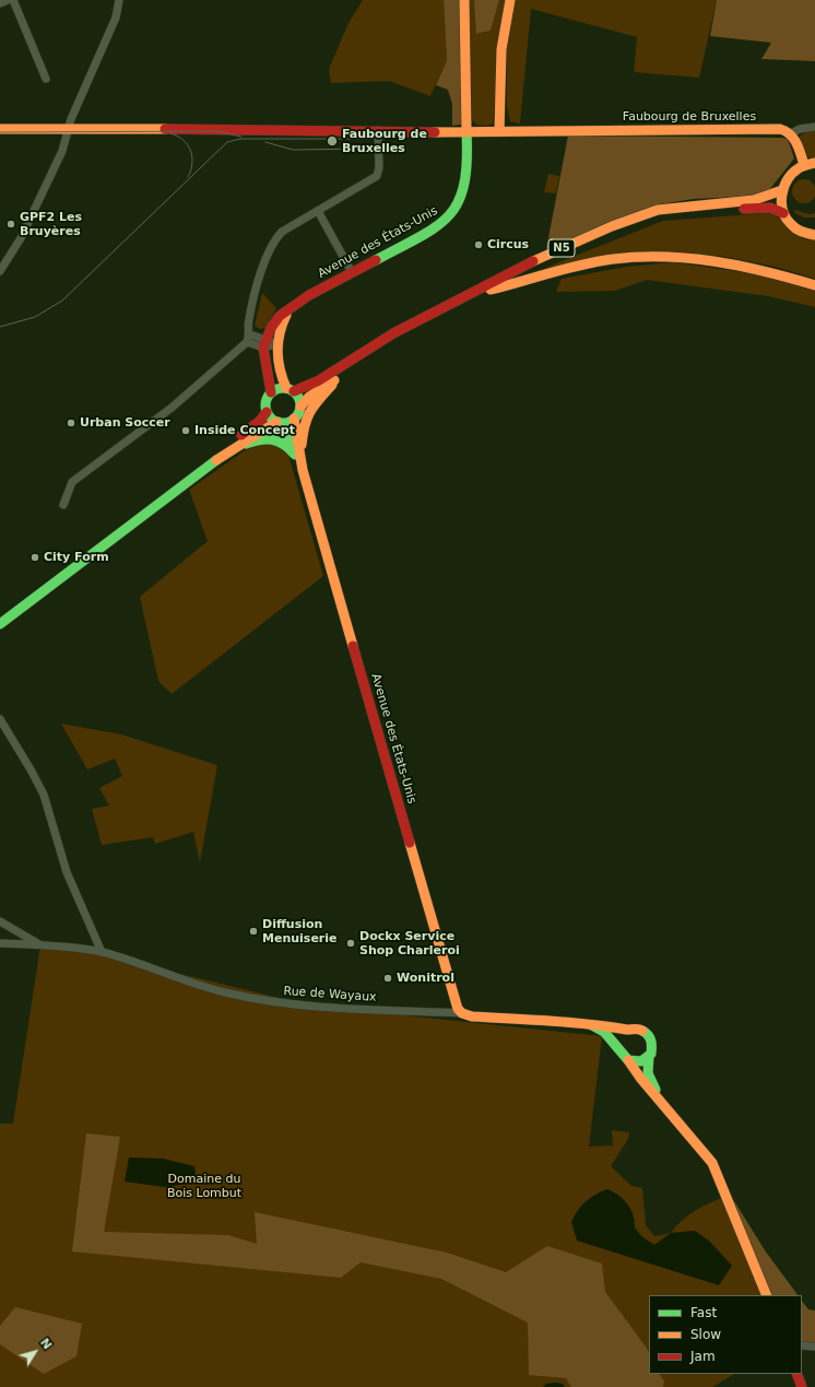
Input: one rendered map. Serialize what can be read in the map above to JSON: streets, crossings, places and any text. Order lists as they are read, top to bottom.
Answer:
{
  "streets": {
    "main road": ["Faubourg de Bruxelles", "Avenue des États-Unis", "N5"],
    "street": ["Rue de Wayaux"]
  },
  "crossings": [
    ["Faubourg de Bruxelles", "Avenue des États-Unis"],
    ["Avenue des États-Unis", "N5"],
    ["Avenue des États-Unis", "Rue de Wayaux"]
  ],
  "parks": ["Domaine du Bois Lombut"],
  "places": [
    "Faubourg de Bruxelles",
    "GPF2 Les Bruyères",
    "Circus",
    "Urban Soccer",
    "Inside Concept",
    "City Form",
    "Diffusion Menuiserie",
    "Dockx Service Shop Charleroi",
    "Wonitrol"
  ],
  "legend": ["Fast", "Slow", "Jam"],
  "north": "top right"
}
